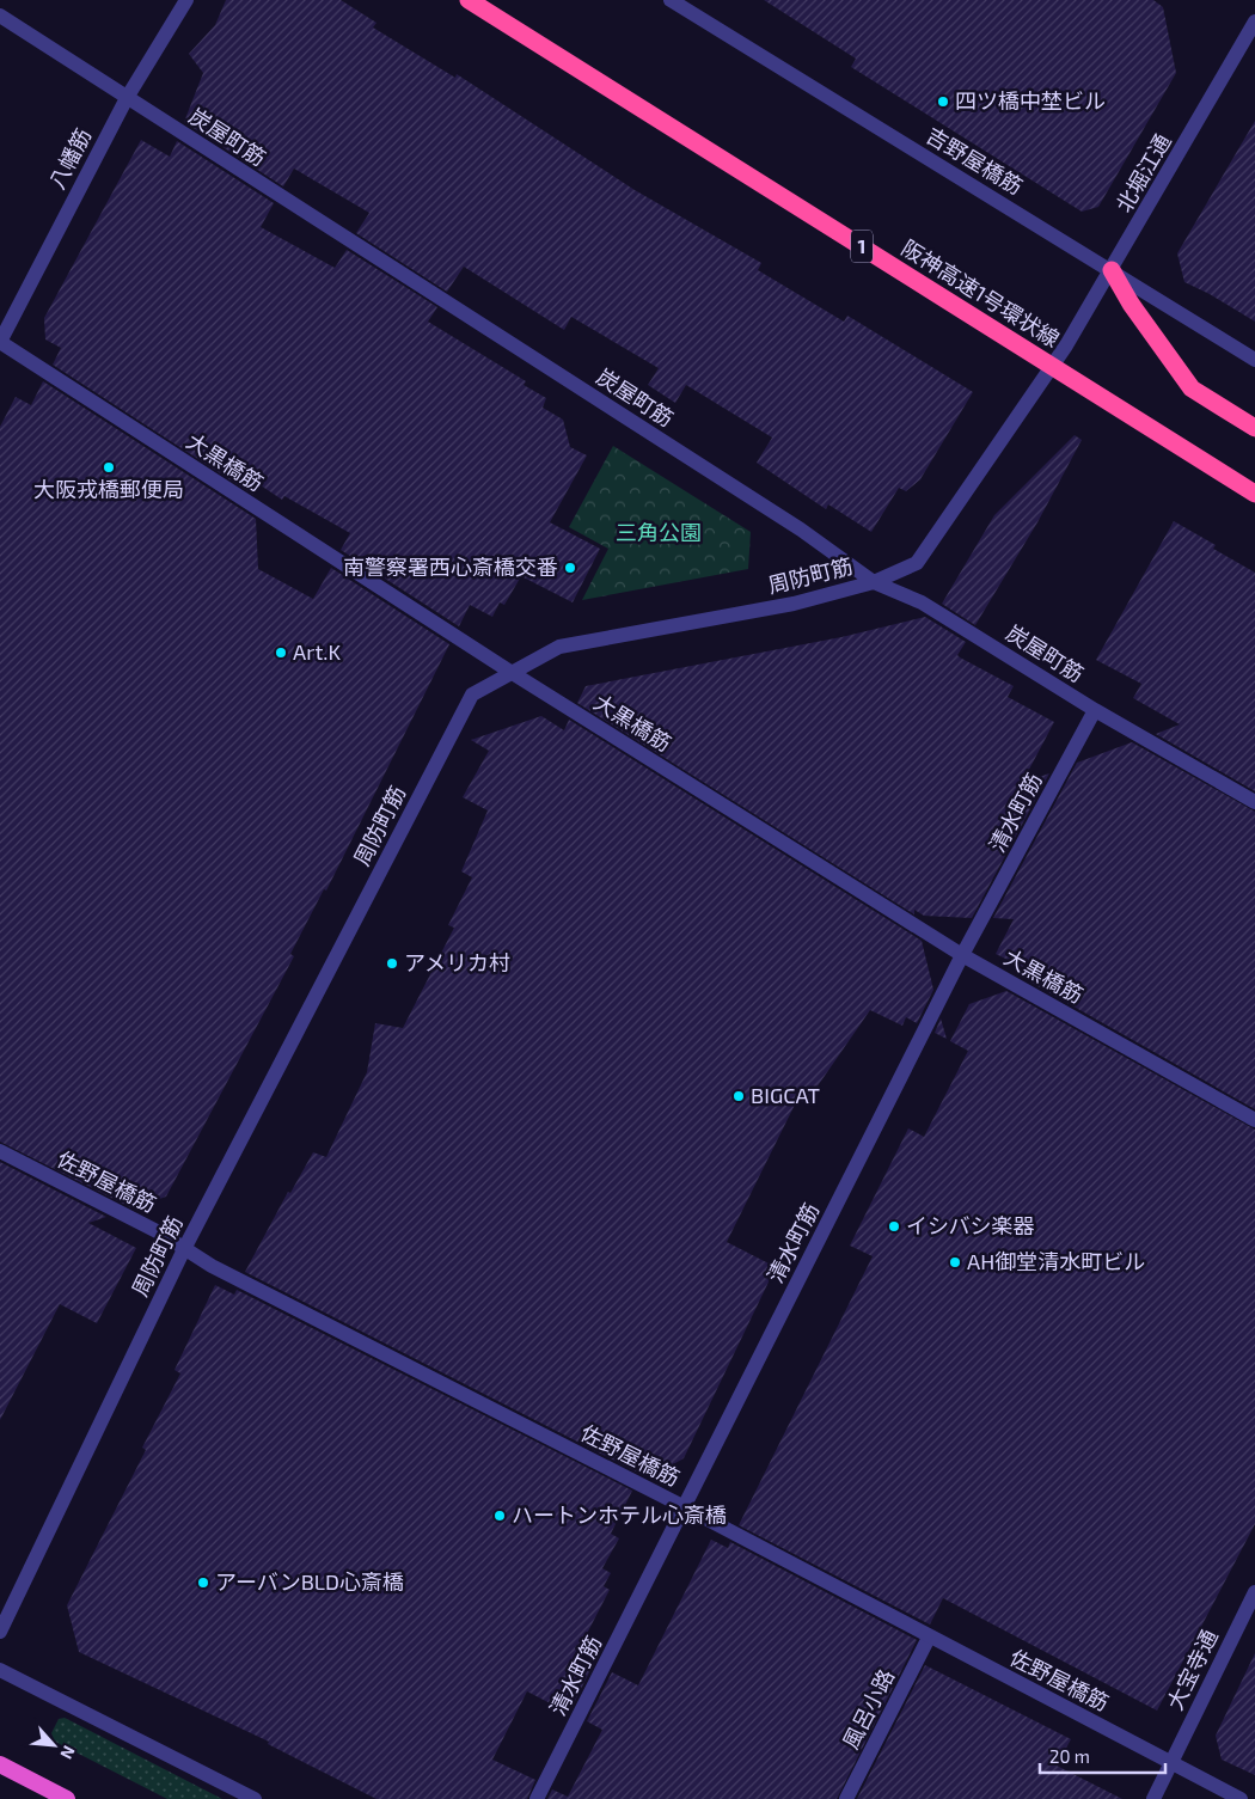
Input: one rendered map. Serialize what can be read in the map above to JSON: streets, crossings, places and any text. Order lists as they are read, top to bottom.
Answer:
{
  "streets": {
    "highway": ["1", "阪神高速1号環状線"],
    "street": [
      "炭屋町筋",
      "八幡筋",
      "吉野屋橋筋",
      "北堀江通",
      "大黒橋筋",
      "周防町筋",
      "清水町筋",
      "佐野屋橋筋",
      "大宝寺通",
      "風呂小路"
    ]
  },
  "crossings": [
    ["炭屋町筋", "八幡筋"],
    ["炭屋町筋", "周防町筋"],
    ["炭屋町筋", "清水町筋"],
    ["八幡筋", "大黒橋筋"],
    ["吉野屋橋筋", "北堀江通"],
    ["北堀江通", "周防町筋"],
    ["大黒橋筋", "周防町筋"],
    ["大黒橋筋", "清水町筋"],
    ["周防町筋", "佐野屋橋筋"],
    ["清水町筋", "佐野屋橋筋"],
    ["佐野屋橋筋", "大宝寺通"],
    ["佐野屋橋筋", "風呂小路"]
  ],
  "parks": ["三角公園"],
  "places": [
    "四ツ橋中埜ビル",
    "大阪戎橋郵便局",
    "南警察署西心斎橋交番",
    "Art.K",
    "アメリカ村",
    "BIGCAT",
    "イシバシ楽器",
    "AH御堂清水町ビル",
    "ハートンホテル心斎橋",
    "アーバンBLD心斎橋"
  ],
  "scale_bar": "20 m",
  "north": "bottom right"
}
